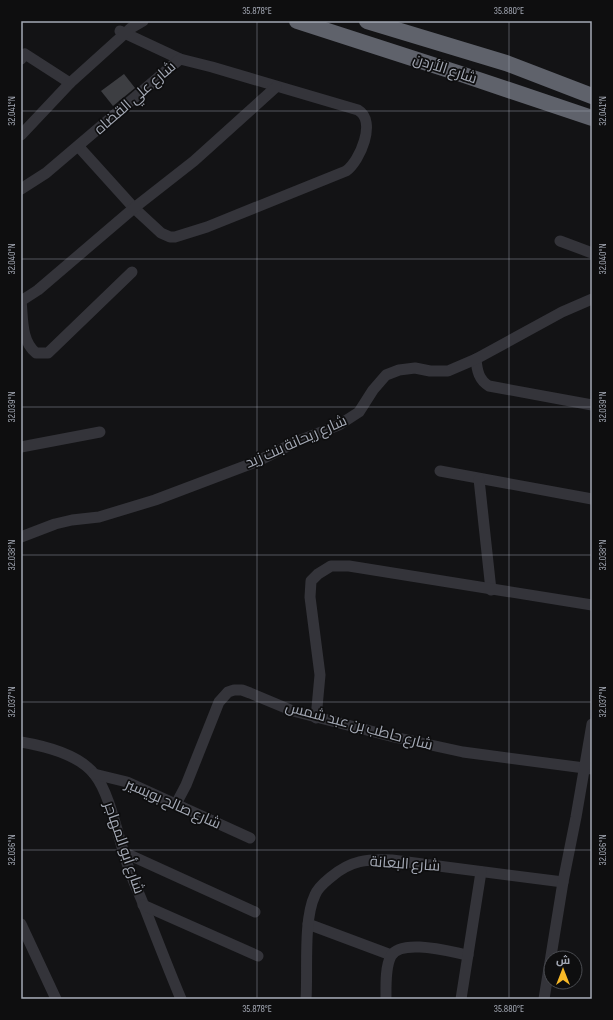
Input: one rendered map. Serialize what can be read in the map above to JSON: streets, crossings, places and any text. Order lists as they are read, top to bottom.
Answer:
{
  "streets": {
    "highway": ["شارع الأردن"],
    "street": [
      "شارع علي القضاه",
      "شارع ريحانة بنت زيد",
      "شارع حاطب بن عبد شمس",
      "شارع صالح بويسير",
      "شارع أبو المهاجر",
      "شارع البعانة"
    ]
  },
  "crossings": [
    ["شارع حاطب بن عبد شمس", "شارع صالح بويسير"],
    ["شارع صالح بويسير", "شارع أبو المهاجر"]
  ],
  "north": "top",
  "coordinates": [
    "35.878°E",
    "35.880°E",
    "32.041°N",
    "32.040°N",
    "32.039°N",
    "32.038°N",
    "32.037°N",
    "32.036°N"
  ]
}
